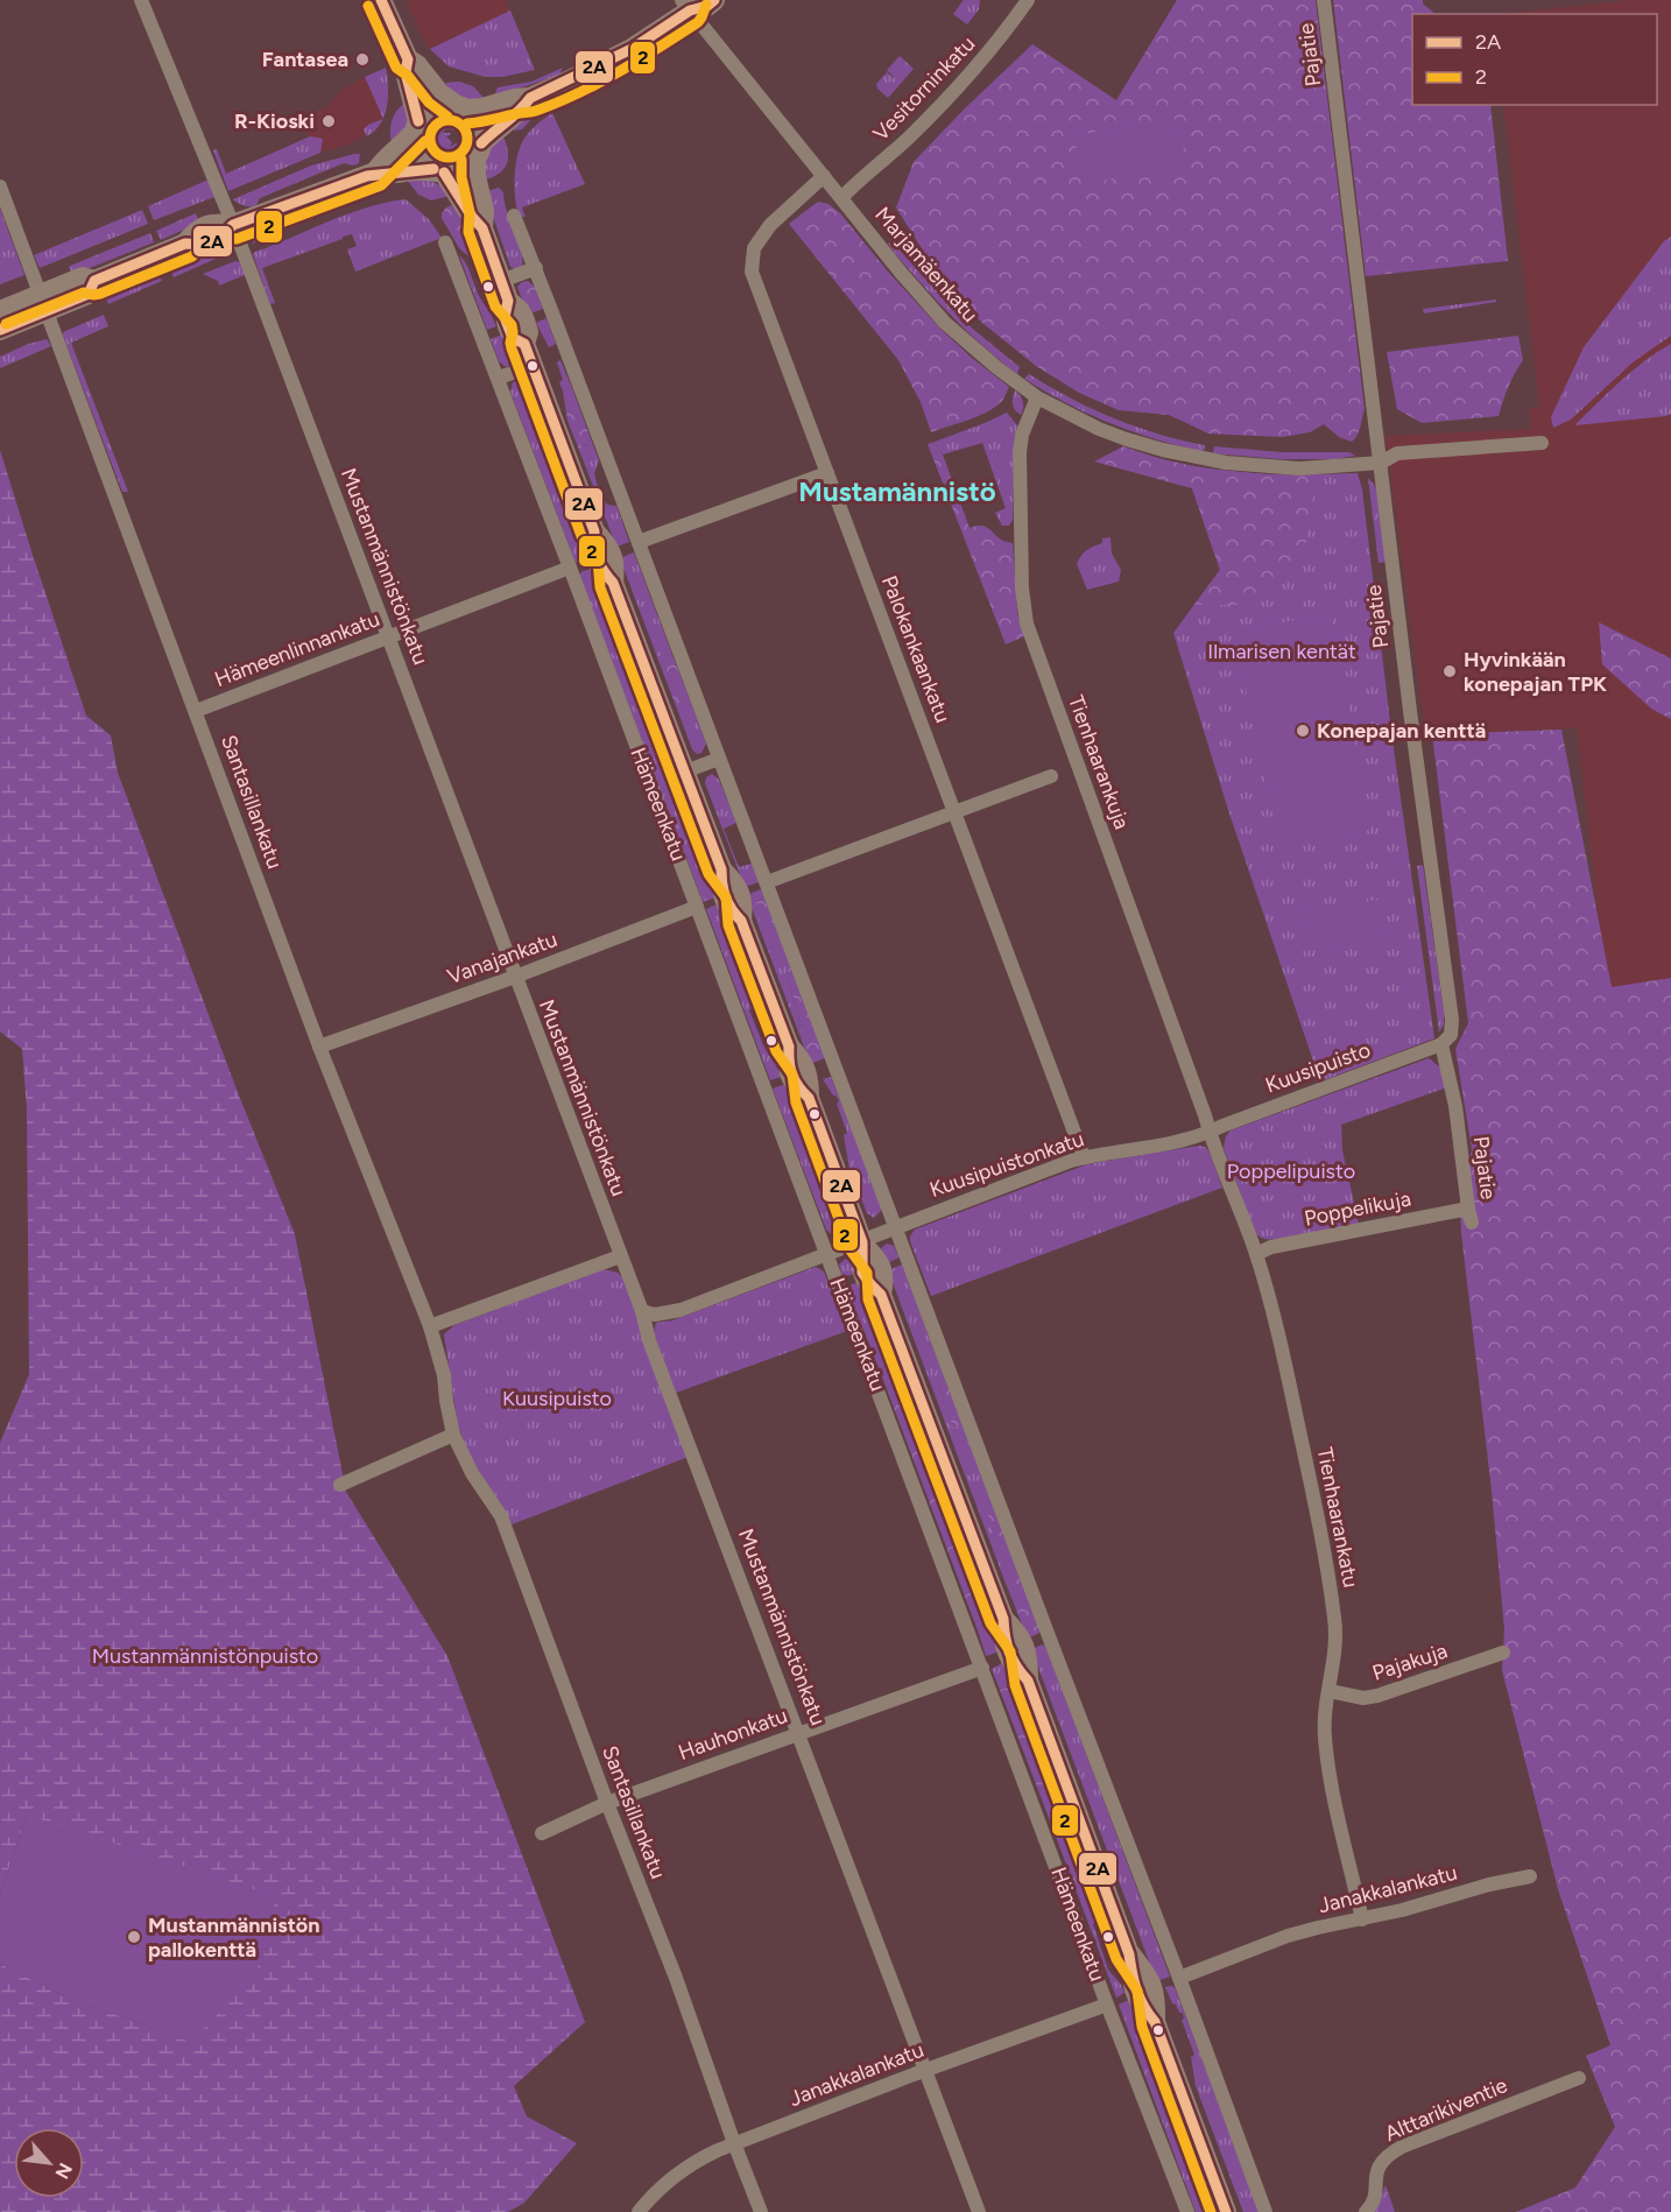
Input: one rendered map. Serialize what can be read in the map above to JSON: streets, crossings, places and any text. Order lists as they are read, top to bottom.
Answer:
{
  "streets": {
    "main road": ["Hämeenkatu"],
    "street": [
      "Pajatie",
      "Vesitorninkatu",
      "Marjamäenkatu",
      "Mustanmännistönkatu",
      "Hämeenlinnankatu",
      "Palokankaankatu",
      "Tienhaarankuja",
      "Santasillankatu",
      "Vanajankatu",
      "Kuusipuisto",
      "Kuusipuistonkatu",
      "Poppelikuja",
      "Tienhaarankatu",
      "Pajakuja",
      "Hauhonkatu",
      "Janakkalankatu",
      "Alttarikiventie"
    ]
  },
  "crossings": [
    ["Pajatie", "Marjamäenkatu"],
    ["Pajatie", "Kuusipuisto"],
    ["Pajatie", "Poppelikuja"],
    ["Vesitorninkatu", "Marjamäenkatu"],
    ["Marjamäenkatu", "Palokankaankatu"],
    ["Marjamäenkatu", "Tienhaarankuja"],
    ["Mustanmännistönkatu", "Hämeenlinnankatu"],
    ["Mustanmännistönkatu", "Vanajankatu"],
    ["Mustanmännistönkatu", "Hauhonkatu"],
    ["Mustanmännistönkatu", "Janakkalankatu"],
    ["Hämeenlinnankatu", "Santasillankatu"],
    ["Hämeenlinnankatu", "Hämeenkatu"],
    ["Palokankaankatu", "Kuusipuistonkatu"],
    ["Tienhaarankuja", "Kuusipuisto"],
    ["Tienhaarankuja", "Kuusipuistonkatu"],
    ["Tienhaarankuja", "Tienhaarankatu"],
    ["Santasillankatu", "Vanajankatu"],
    ["Santasillankatu", "Hauhonkatu"],
    ["Santasillankatu", "Janakkalankatu"],
    ["Hämeenkatu", "Vanajankatu"],
    ["Hämeenkatu", "Kuusipuistonkatu"],
    ["Hämeenkatu", "Hauhonkatu"],
    ["Hämeenkatu", "Janakkalankatu"],
    ["Kuusipuisto", "Kuusipuistonkatu"],
    ["Kuusipuisto", "Tienhaarankatu"],
    ["Kuusipuistonkatu", "Tienhaarankatu"],
    ["Poppelikuja", "Tienhaarankatu"],
    ["Tienhaarankatu", "Pajakuja"],
    ["Tienhaarankatu", "Janakkalankatu"]
  ],
  "districts": ["Mustamännistö"],
  "parks": [
    "Ilmarisen kentät",
    "Poppelipuisto",
    "Kuusipuisto",
    "Mustanmännistönpuisto"
  ],
  "places": [
    "Fantasea",
    "R-Kioski",
    "Hyvinkään konepajan TPK",
    "Konepajan kenttä",
    "Mustanmännistön pallokenttä"
  ],
  "lines": ["transit line 2A", "transit line 2"],
  "legend": ["2A", "2"],
  "north": "bottom right"
}
